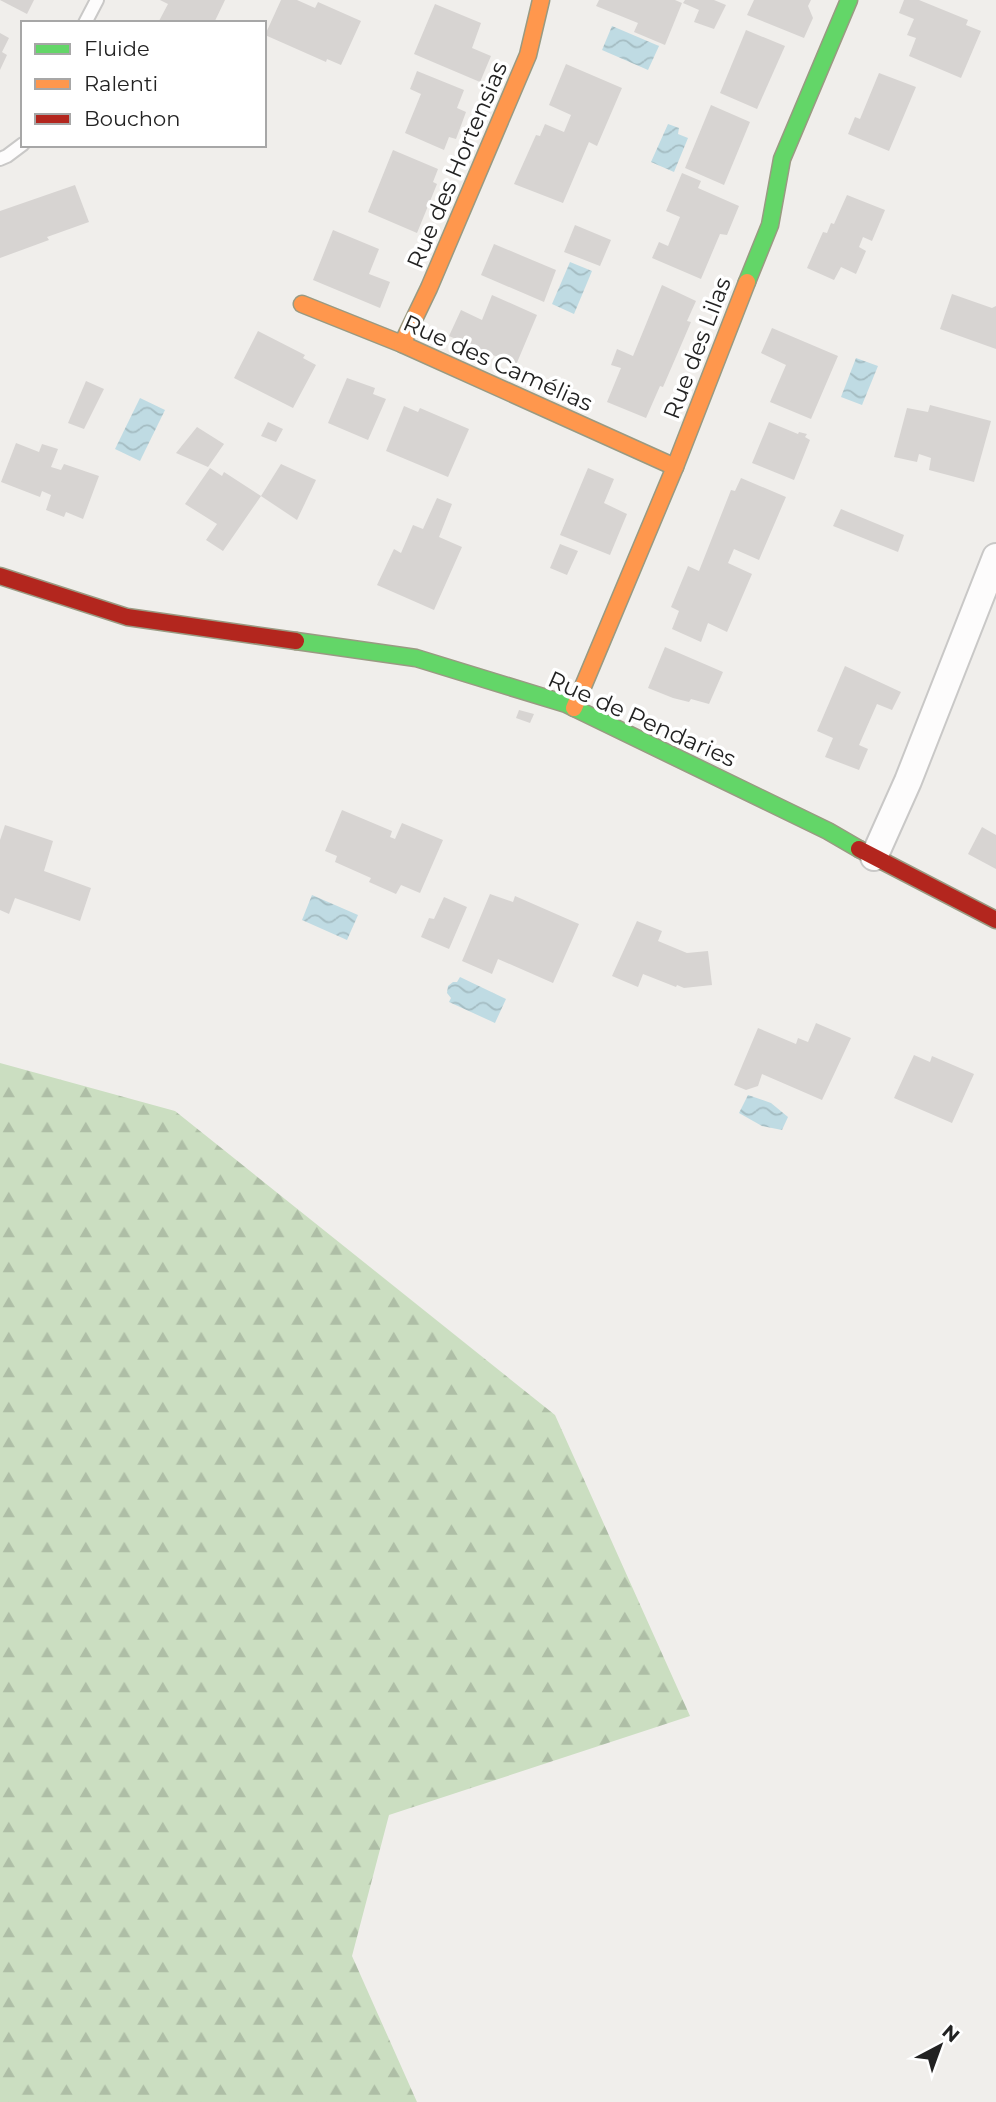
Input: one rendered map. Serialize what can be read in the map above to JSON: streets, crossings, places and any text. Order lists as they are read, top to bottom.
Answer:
{
  "streets": {
    "street": [
      "Rue des Hortensias",
      "Rue des Lilas",
      "Rue des Camélias",
      "Rue de Pendaries"
    ]
  },
  "crossings": [
    ["Rue des Hortensias", "Rue des Camélias"],
    ["Rue des Lilas", "Rue des Camélias"],
    ["Rue des Lilas", "Rue de Pendaries"]
  ],
  "legend": ["Fluide", "Ralenti", "Bouchon"],
  "north": "top right"
}
